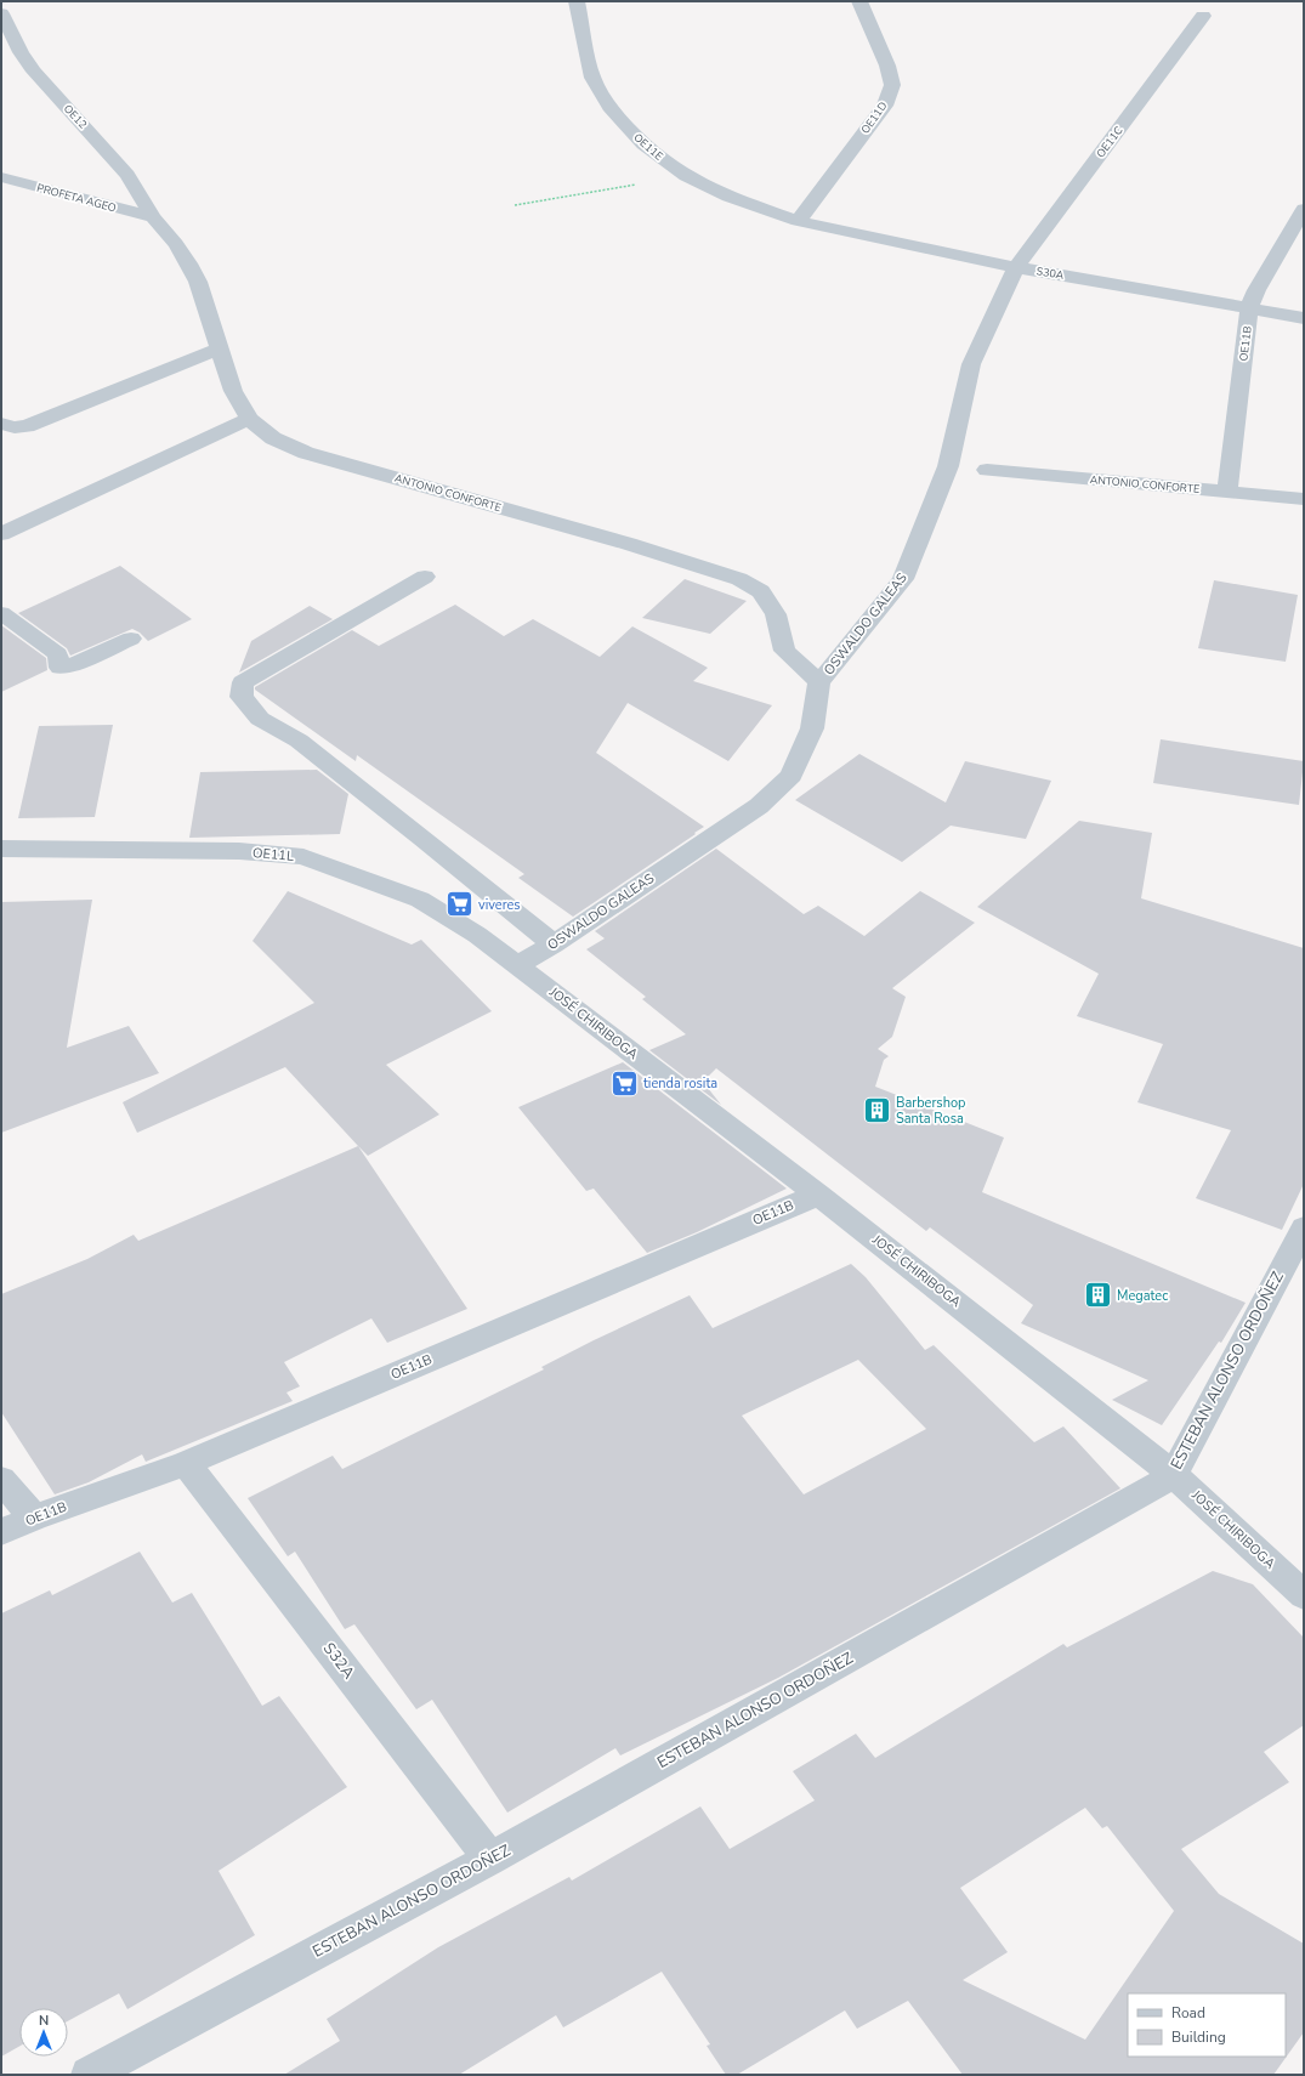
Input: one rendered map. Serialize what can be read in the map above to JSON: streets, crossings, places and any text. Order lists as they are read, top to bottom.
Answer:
{
  "streets": {
    "street": [
      "OE12",
      "OE11D",
      "OE11C",
      "OE11E",
      "PROFETA AGEO",
      "S30A",
      "OE11B",
      "ANTONIO CONFORTE",
      "OSWALDO GALEAS",
      "OE11L",
      "JOSÉ CHIRIBOGA",
      "ESTEBAN ALONSO ORDOÑEZ",
      "S32A"
    ]
  },
  "crossings": [
    ["OE12", "PROFETA AGEO"],
    ["OE12", "ANTONIO CONFORTE"],
    ["OE11D", "OE11E"],
    ["OE11D", "S30A"],
    ["OE11C", "S30A"],
    ["OE11C", "OSWALDO GALEAS"],
    ["OE11E", "S30A"],
    ["PROFETA AGEO", "ANTONIO CONFORTE"],
    ["S30A", "OE11B"],
    ["S30A", "OSWALDO GALEAS"],
    ["OE11B", "ANTONIO CONFORTE"],
    ["OE11B", "JOSÉ CHIRIBOGA"],
    ["OE11B", "S32A"],
    ["ANTONIO CONFORTE", "OSWALDO GALEAS"],
    ["OSWALDO GALEAS", "OE11L"],
    ["OSWALDO GALEAS", "JOSÉ CHIRIBOGA"],
    ["OE11L", "JOSÉ CHIRIBOGA"],
    ["JOSÉ CHIRIBOGA", "ESTEBAN ALONSO ORDOÑEZ"],
    ["ESTEBAN ALONSO ORDOÑEZ", "S32A"]
  ],
  "places": {
    "supermarket": ["viveres", "tienda rosita"],
    "building": ["Barbershop Santa Rosa", "Megatec"]
  },
  "legend": ["Road", "Building"],
  "north": "top"
}
